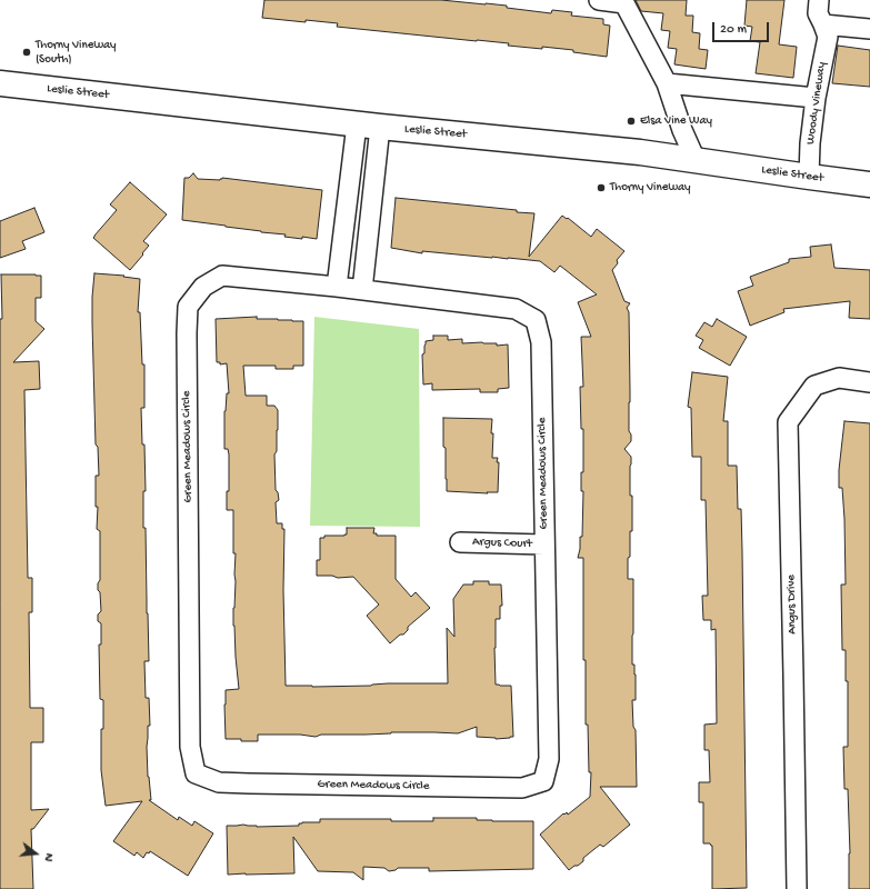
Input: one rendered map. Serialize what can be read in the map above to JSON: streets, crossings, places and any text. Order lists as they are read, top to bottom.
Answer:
{
  "streets": {
    "main road": ["Leslie Street"],
    "street": [
      "Woody Vineway",
      "Green Meadows Circle",
      "Argus Court",
      "Angus Drive"
    ]
  },
  "crossings": [
    ["Leslie Street", "Woody Vineway"],
    ["Green Meadows Circle", "Argus Court"]
  ],
  "places": ["Thorny Vineway (South)", "Elsa Vine Way", "Thorny Vineway"],
  "scale_bar": "20 m",
  "north": "right"
}
